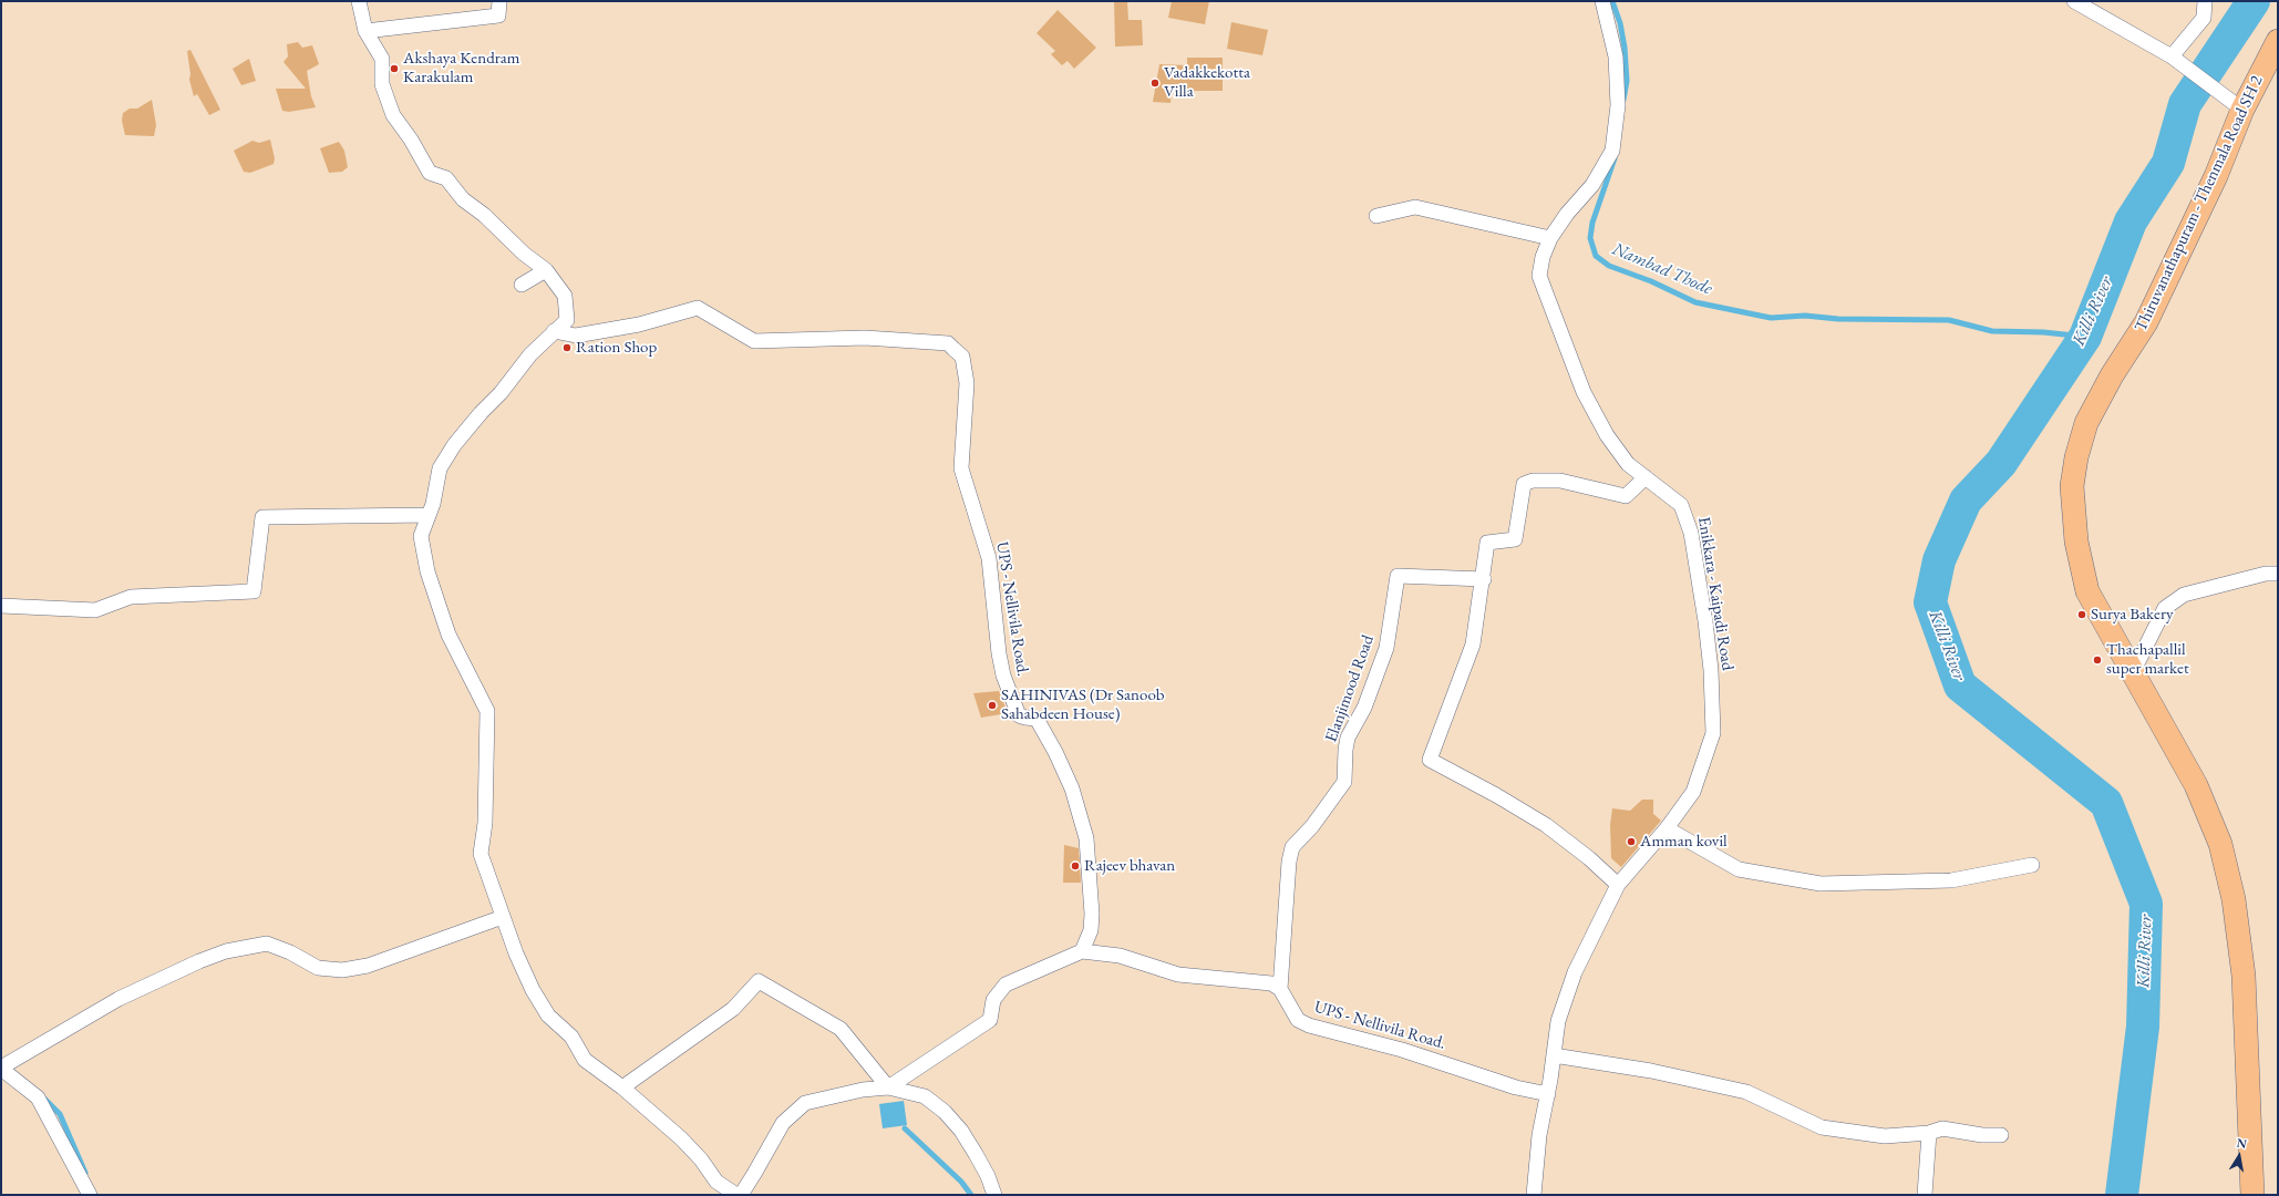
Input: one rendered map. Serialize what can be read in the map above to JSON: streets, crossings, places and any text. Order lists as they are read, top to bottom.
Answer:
{
  "streets": {
    "main road": ["Thiruvanathapuram - Thenmala Road SH 2"],
    "street": ["Enikkara - Kaipadi Road", "UPS - Nellivila Road.", "Elanjimood Road"]
  },
  "crossings": [
    ["UPS - Nellivila Road.", "Elanjimood Road"]
  ],
  "water": ["Nambad Thode", "Killi River"],
  "places": [
    "Akshaya Kendram Karakulam",
    "Vadakkekotta Villa",
    "Ration Shop",
    "Surya Bakery",
    "Thachapallil super market",
    "SAHINIVAS (Dr Sanoob Sahabdeen House)",
    "Amman kovil",
    "Rajeev bhavan"
  ],
  "north": "top"
}
